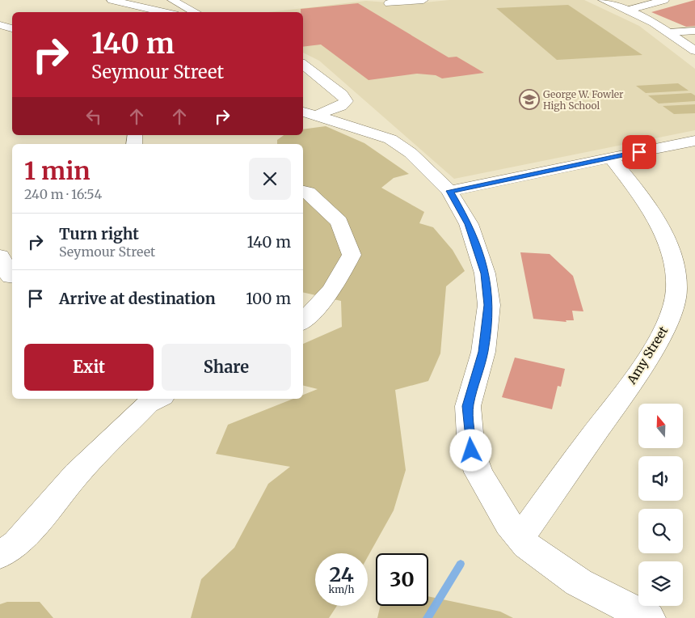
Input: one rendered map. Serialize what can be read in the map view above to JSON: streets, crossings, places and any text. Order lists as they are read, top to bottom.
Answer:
{
  "streets": {
    "street": ["Amy Street"]
  },
  "places": {
    "school or university": ["George W. Fowler High School"]
  },
  "north": "top",
  "page": {
    "turn": ["140 m", "Seymour Street"],
    "heading": ["1 min", "240 m · 16:54"],
    "list": [
      {
        "name": "Turn right",
        "note": "Seymour Street",
        "value": "140 m"
      },
      {
        "name": "Arrive at destination",
        "value": "100 m"
      }
    ],
    "buttons": ["Exit", "Share"],
    "speed": "24 km/h",
    "limit": "30"
  }
}
